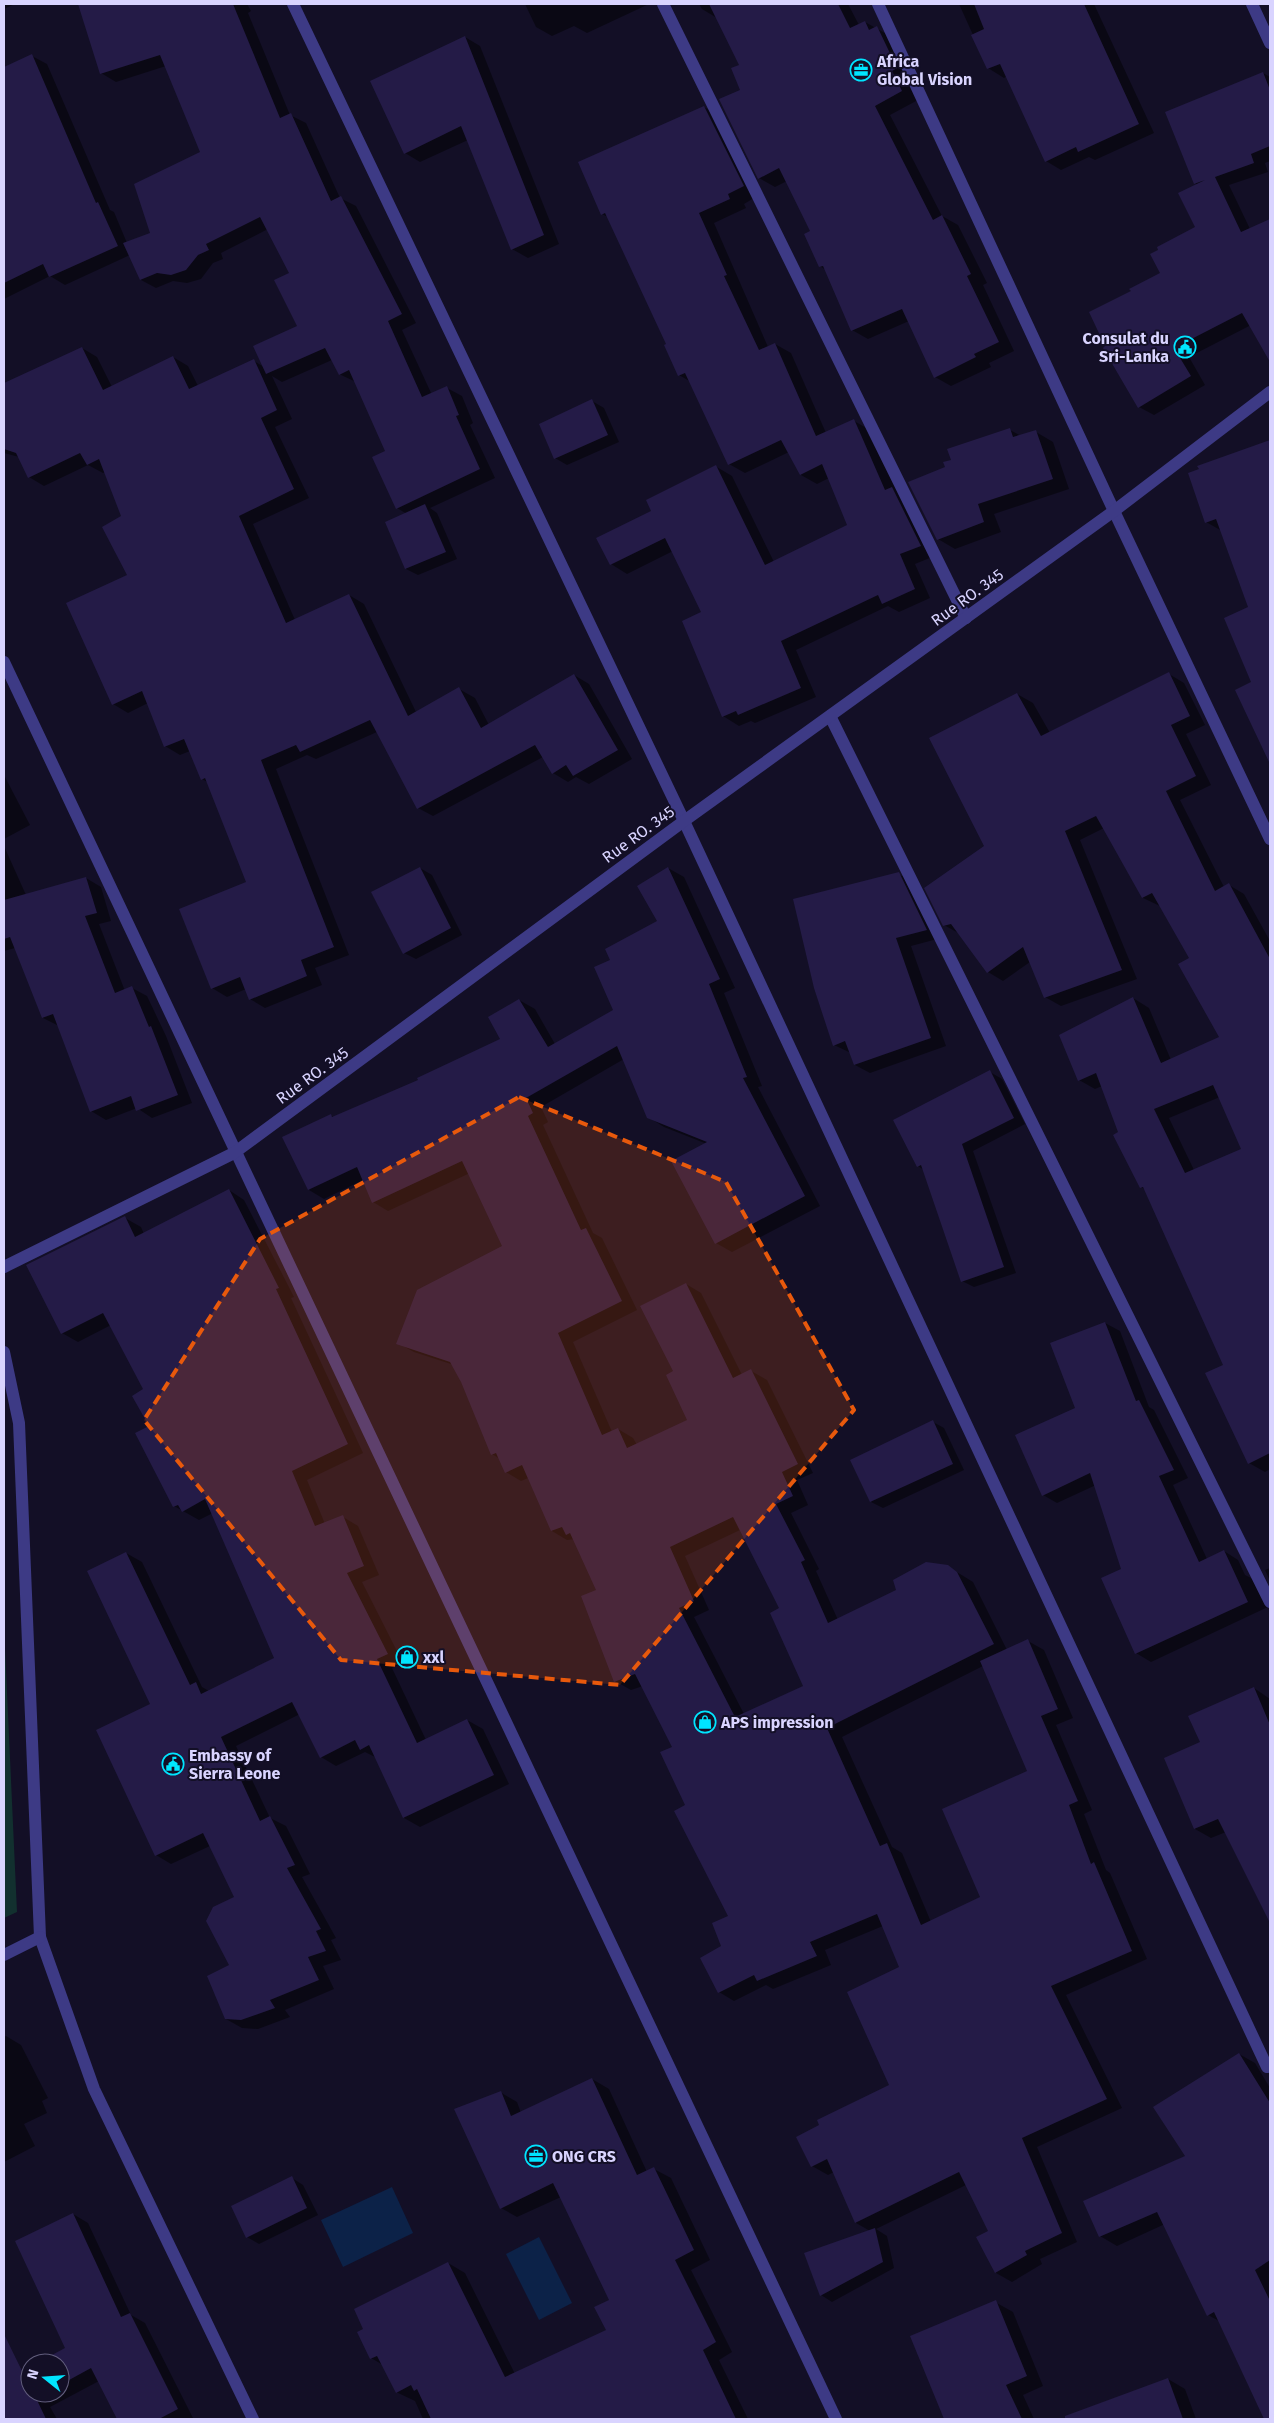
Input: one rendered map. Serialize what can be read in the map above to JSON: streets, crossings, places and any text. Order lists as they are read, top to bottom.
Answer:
{
  "streets": {
    "street": ["Rue RO. 345"]
  },
  "places": {
    "office": ["Africa Global Vision", "ONG CRS"],
    "public building": ["Consulat du Sri-Lanka", "Embassy of Sierra Leone"],
    "shop": ["xxl", "APS impression"]
  },
  "north": "left"
}
